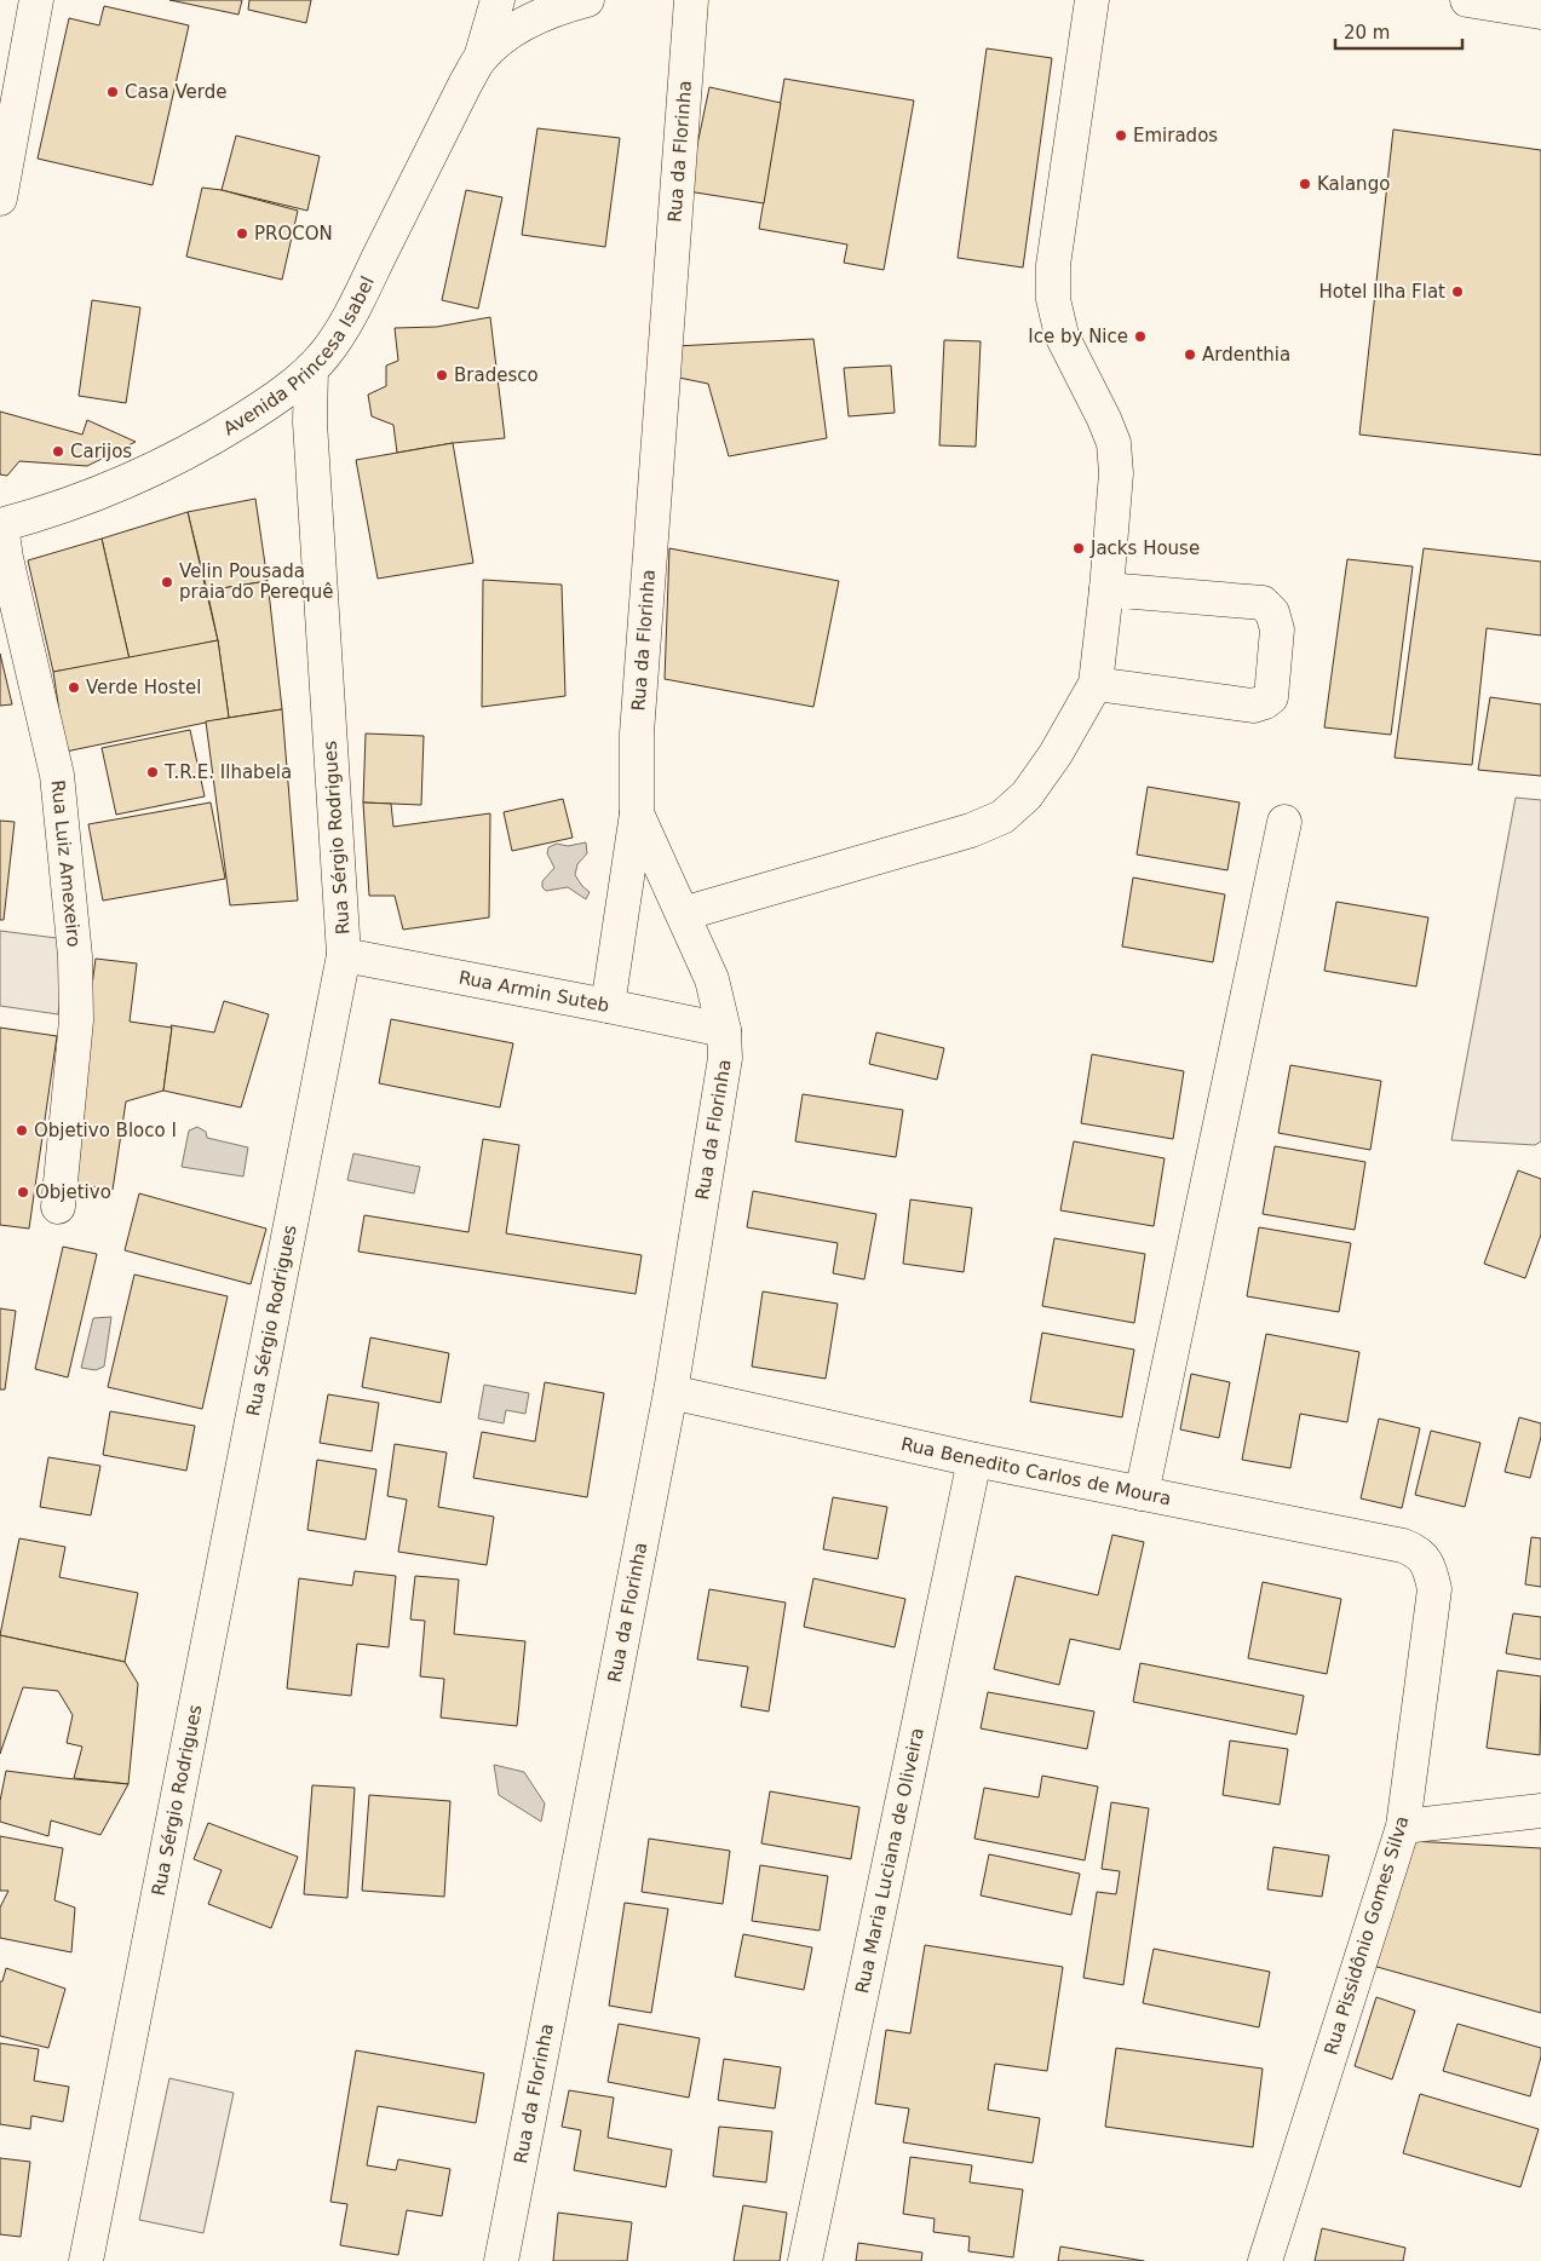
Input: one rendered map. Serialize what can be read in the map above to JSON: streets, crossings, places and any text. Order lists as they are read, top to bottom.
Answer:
{
  "streets": {
    "street": [
      "Rua da Florinha",
      "Avenida Princesa Isabel",
      "Rua Sérgio Rodrigues",
      "Rua Luiz Amexeiro",
      "Rua Armin Suteb",
      "Rua Benedito Carlos de Moura",
      "Rua Maria Luciana de Oliveira",
      "Rua Pissidônio Gomes Silva"
    ]
  },
  "crossings": [
    ["Rua da Florinha", "Rua Armin Suteb"],
    ["Rua da Florinha", "Rua Benedito Carlos de Moura"],
    ["Avenida Princesa Isabel", "Rua Sérgio Rodrigues"],
    ["Avenida Princesa Isabel", "Rua Luiz Amexeiro"],
    ["Rua Sérgio Rodrigues", "Rua Armin Suteb"],
    ["Rua Benedito Carlos de Moura", "Rua Maria Luciana de Oliveira"],
    ["Rua Benedito Carlos de Moura", "Rua Pissidônio Gomes Silva"]
  ],
  "places": [
    "Casa Verde",
    "Emirados",
    "Kalango",
    "PROCON",
    "Hotel Ilha Flat",
    "Ice by Nice",
    "Ardenthia",
    "Bradesco",
    "Carijos",
    "Jacks House",
    "Velin Pousada praia do Perequê",
    "Verde Hostel",
    "T.R.E. Ilhabela",
    "Objetivo Bloco I",
    "Objetivo"
  ],
  "scale_bar": "20 m"
}
